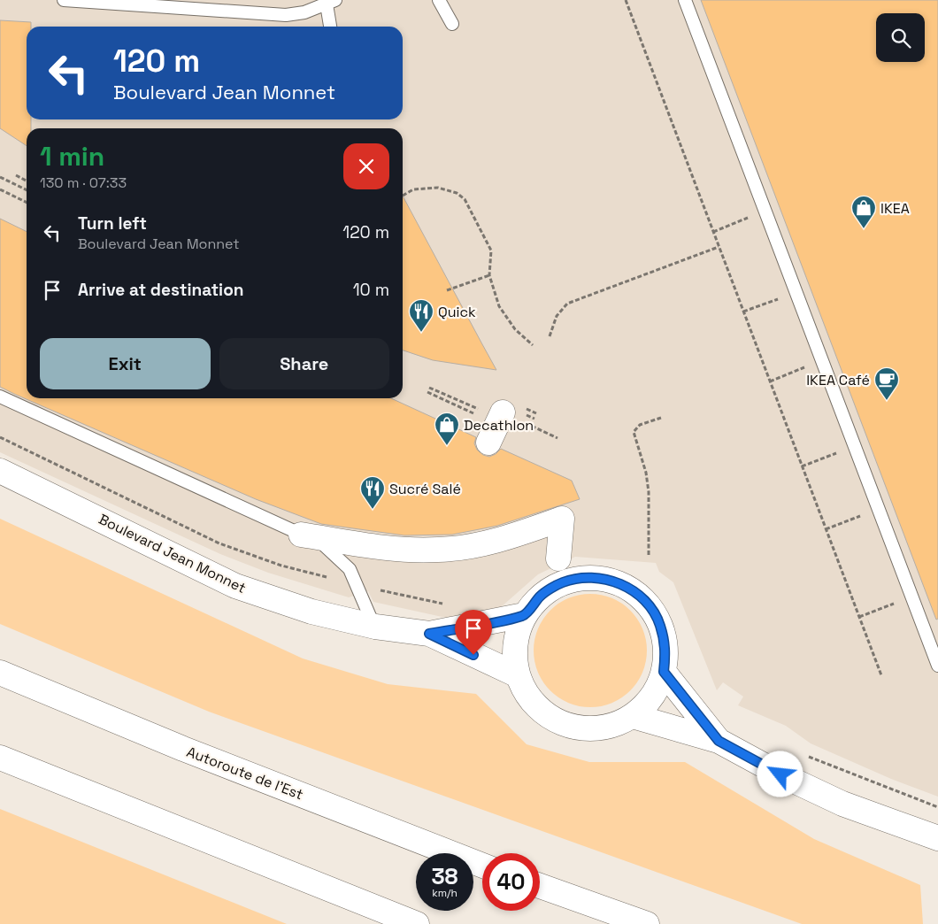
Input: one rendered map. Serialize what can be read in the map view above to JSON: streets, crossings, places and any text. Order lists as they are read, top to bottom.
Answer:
{
  "streets": {
    "main road": ["Boulevard Jean Monnet", "Autoroute de l’Est"]
  },
  "places": {
    "shop": ["IKEA", "Decathlon"],
    "restaurant": ["Quick", "Sucré Salé"],
    "cafe": ["IKEA Café"]
  },
  "page": {
    "turn": ["120 m", "Boulevard Jean Monnet"],
    "heading": ["1 min", "130 m · 07:33"],
    "list": [
      {
        "name": "Turn left",
        "note": "Boulevard Jean Monnet",
        "value": "120 m"
      },
      {
        "name": "Arrive at destination",
        "value": "10 m"
      }
    ],
    "buttons": ["Exit", "Share"],
    "speed": "38 km/h",
    "limit": "40"
  }
}
